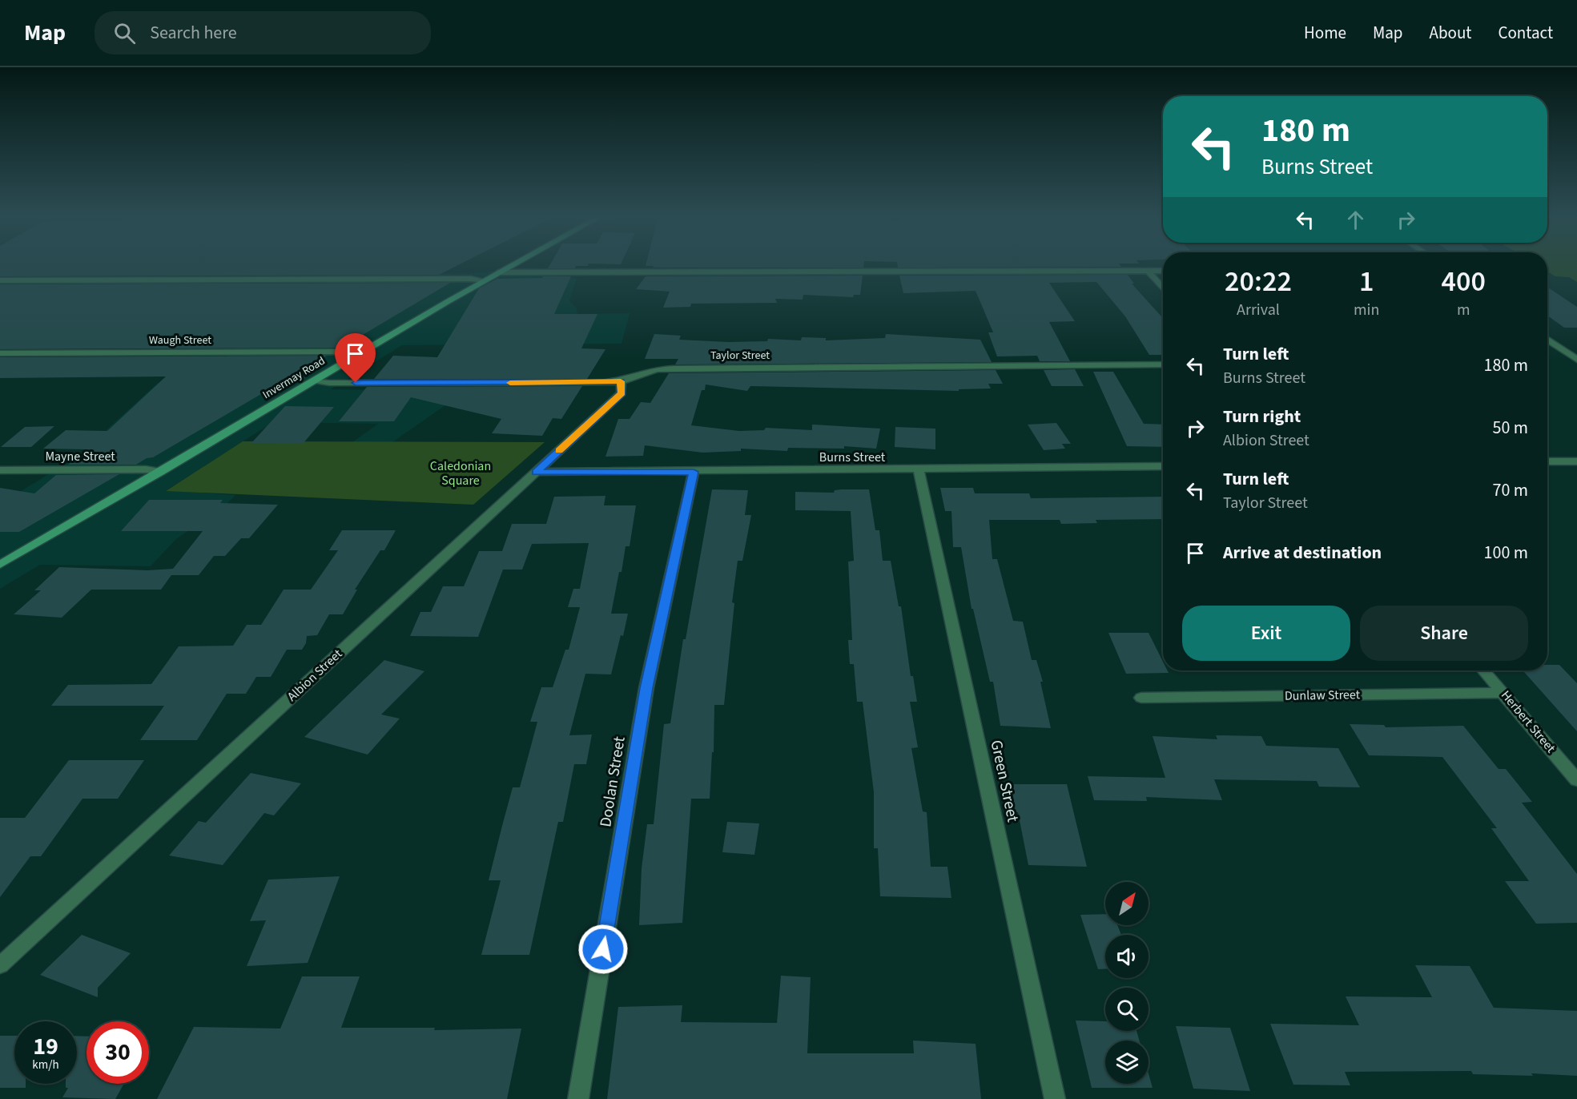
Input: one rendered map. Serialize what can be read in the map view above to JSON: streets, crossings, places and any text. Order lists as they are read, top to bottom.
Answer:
{
  "streets": {
    "main road": ["Invermay Road"],
    "street": [
      "Waugh Street",
      "Taylor Street",
      "Mayne Street",
      "Burns Street",
      "Albion Street",
      "Dunlaw Street",
      "Herbert Street",
      "Green Street",
      "Doolan Street"
    ]
  },
  "crossings": [
    ["Waugh Street", "Invermay Road"],
    ["Taylor Street", "Invermay Road"],
    ["Taylor Street", "Albion Street"],
    ["Invermay Road", "Mayne Street"],
    ["Burns Street", "Albion Street"],
    ["Burns Street", "Green Street"],
    ["Burns Street", "Doolan Street"],
    ["Dunlaw Street", "Herbert Street"]
  ],
  "parks": ["Caledonian Square"],
  "north": "top right",
  "page": {
    "header": "Map",
    "search": "Search here",
    "nav": [
      "Home",
      "Map",
      "About",
      "Contact"
    ],
    "turn": ["180 m", "Burns Street"],
    "eta": [
      "20:22",
      "Arrival",
      "1",
      "min",
      "400",
      "m"
    ],
    "list": [
      {
        "name": "Turn left",
        "note": "Burns Street",
        "value": "180 m"
      },
      {
        "name": "Turn right",
        "note": "Albion Street",
        "value": "50 m"
      },
      {
        "name": "Turn left",
        "note": "Taylor Street",
        "value": "70 m"
      },
      {
        "name": "Arrive at destination",
        "value": "100 m"
      }
    ],
    "buttons": ["Exit", "Share"],
    "speed": "19 km/h",
    "limit": "30"
  }
}
